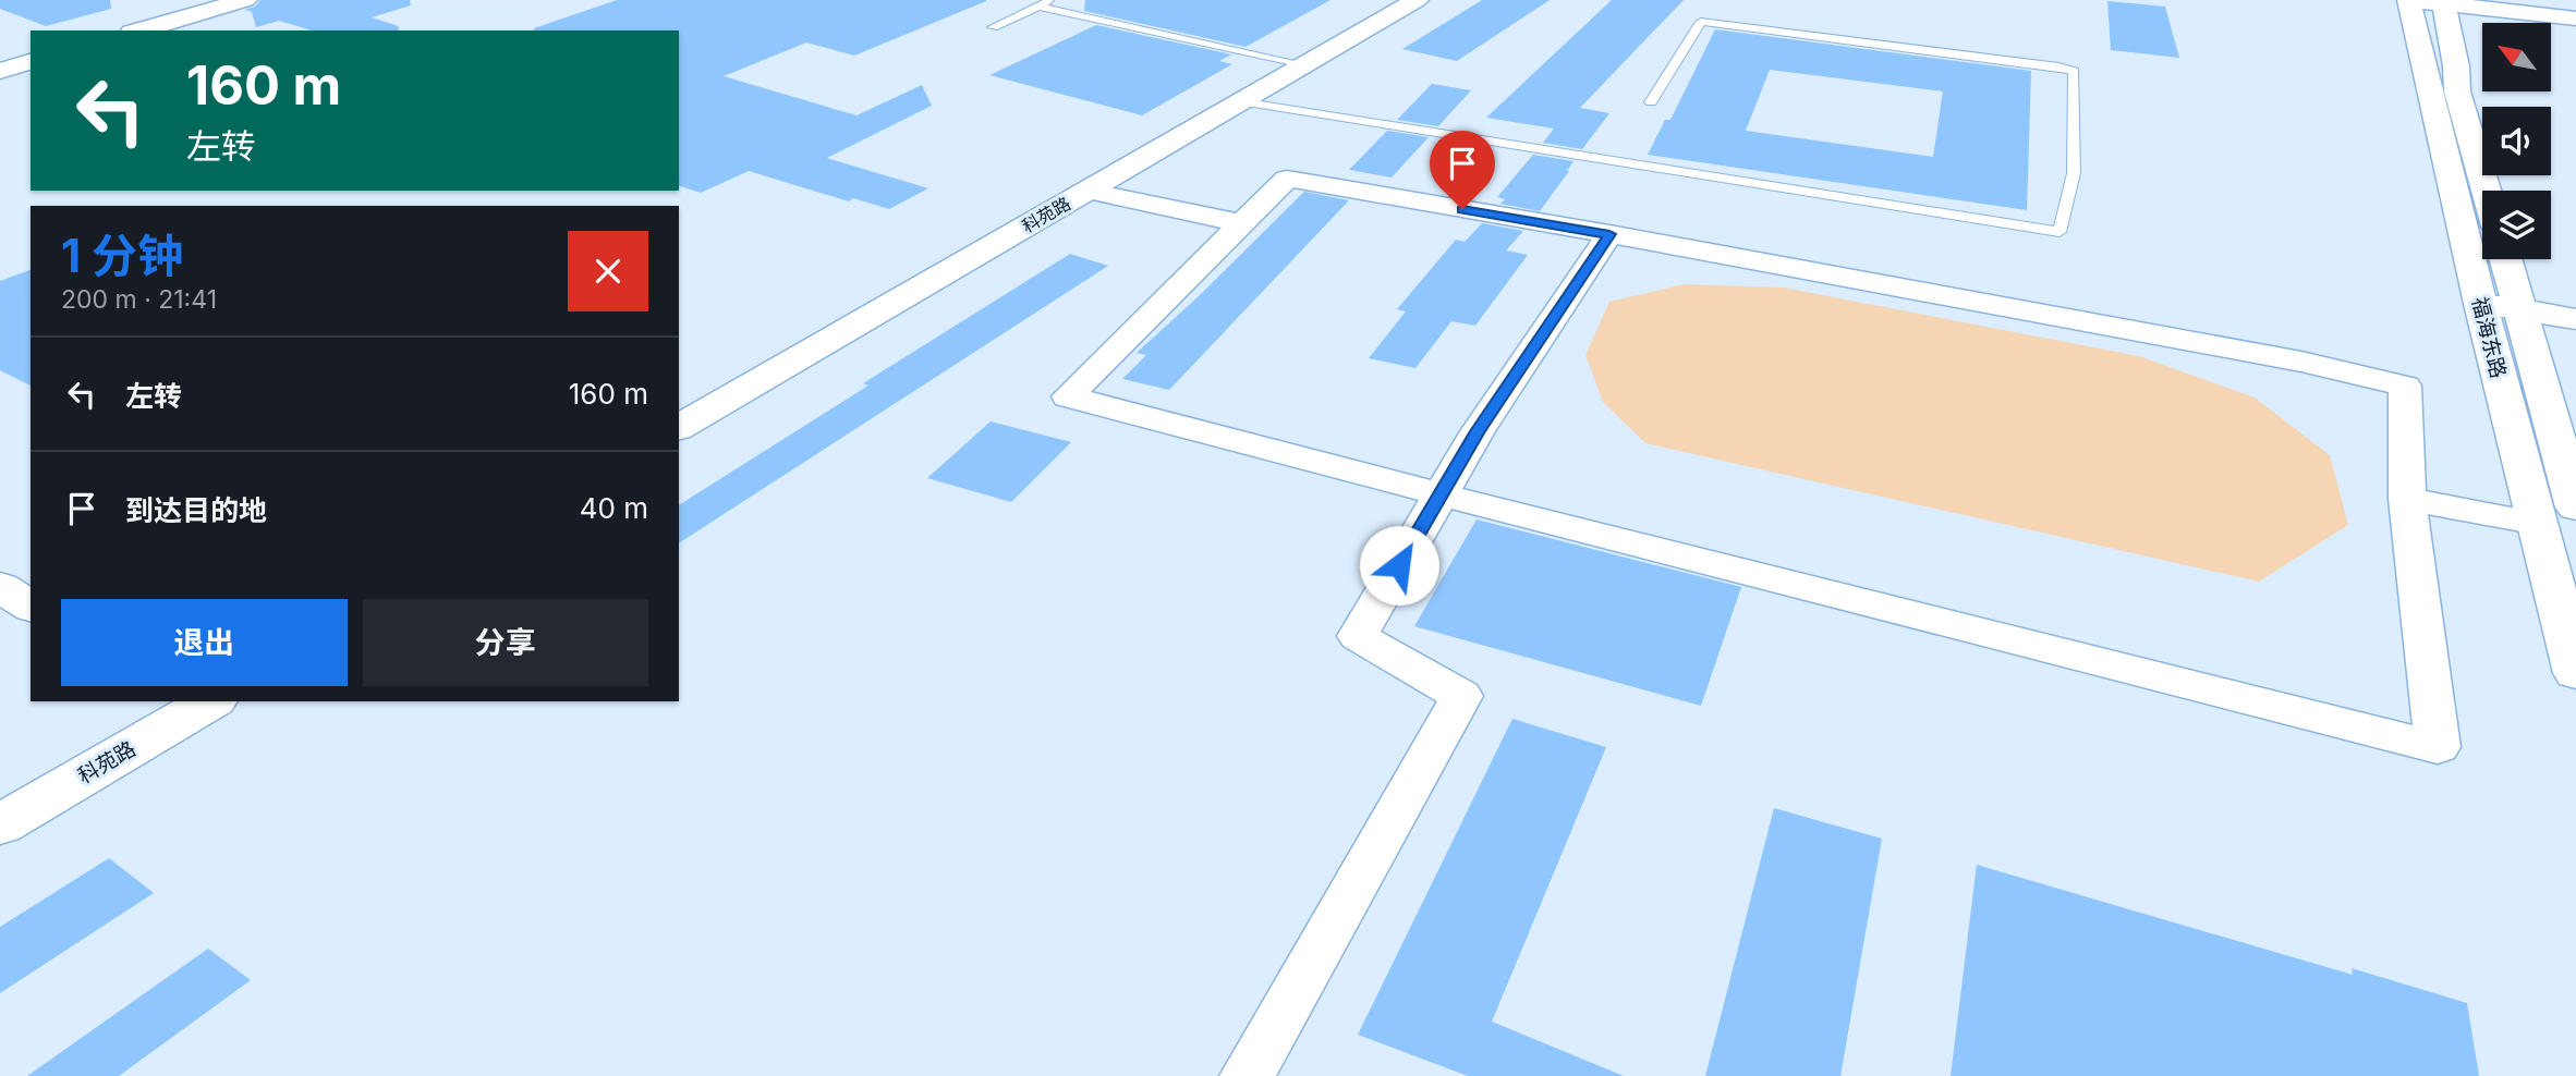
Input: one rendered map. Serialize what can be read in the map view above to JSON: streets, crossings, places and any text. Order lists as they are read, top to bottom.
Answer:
{
  "streets": {
    "street": ["科苑路", "福海东路"]
  },
  "north": "top left",
  "page": {
    "turn": ["160 m", "左转"],
    "heading": ["1 分钟", "200 m · 21:41"],
    "list": [
      {
        "name": "左转",
        "value": "160 m"
      },
      {
        "name": "到达目的地",
        "value": "40 m"
      }
    ],
    "buttons": ["退出", "分享"]
  }
}
